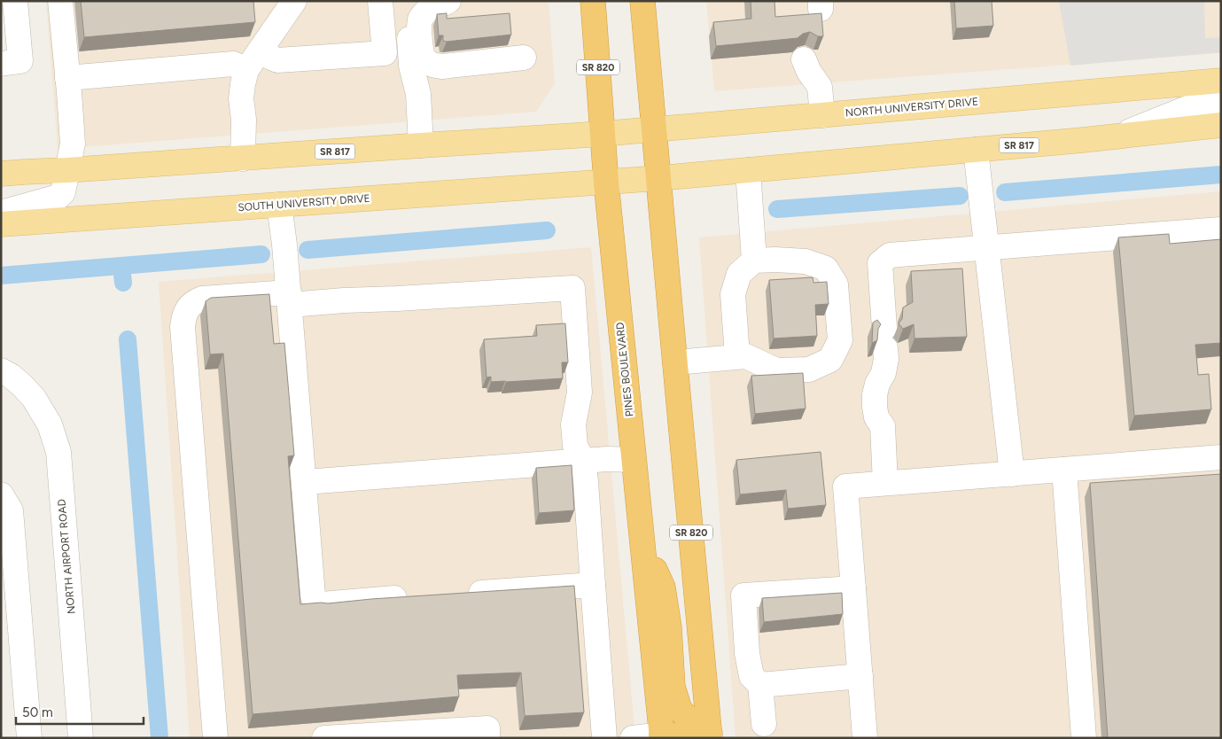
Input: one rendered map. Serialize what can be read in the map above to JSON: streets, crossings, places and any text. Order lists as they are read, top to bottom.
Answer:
{
  "streets": {
    "highway": ["SR 820", "PINES BOULEVARD"],
    "main road": ["NORTH UNIVERSITY DRIVE", "SR 817", "SOUTH UNIVERSITY DRIVE"],
    "street": ["NORTH AIRPORT ROAD"]
  },
  "crossings": [
    ["SR 820", "NORTH UNIVERSITY DRIVE"],
    ["SR 820", "SR 817"],
    ["NORTH UNIVERSITY DRIVE", "SR 817"],
    ["NORTH UNIVERSITY DRIVE", "PINES BOULEVARD"],
    ["SR 817", "SOUTH UNIVERSITY DRIVE"],
    ["SR 817", "PINES BOULEVARD"],
    ["SOUTH UNIVERSITY DRIVE", "PINES BOULEVARD"]
  ],
  "scale_bar": "50 m"
}
